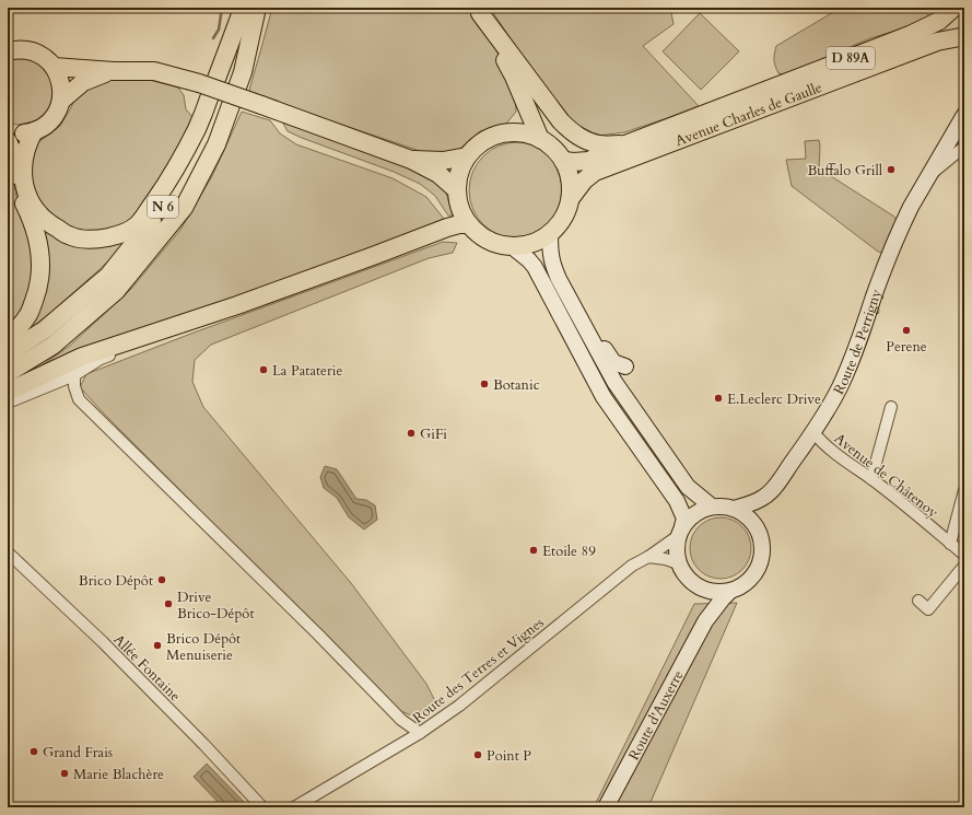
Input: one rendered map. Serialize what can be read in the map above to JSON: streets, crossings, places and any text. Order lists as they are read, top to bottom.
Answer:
{
  "streets": {
    "main road": ["D 89A", "Avenue Charles de Gaulle", "N 6"],
    "street": [
      "Route de Perrigny",
      "Avenue de Châtenoy",
      "Allée Fontaine",
      "Route des Terres et Vignes",
      "Route d'Auxerre"
    ]
  },
  "crossings": [
    ["Route de Perrigny", "Avenue de Châtenoy"],
    ["Route de Perrigny", "Route des Terres et Vignes"],
    ["Route de Perrigny", "Route d'Auxerre"],
    ["Route des Terres et Vignes", "Route d'Auxerre"]
  ],
  "places": [
    "Buffalo Grill",
    "Perene",
    "La Pataterie",
    "Botanic",
    "E.Leclerc Drive",
    "GiFi",
    "Etoile 89",
    "Brico Dépôt",
    "Drive Brico-Dépôt",
    "Brico Dépôt Menuiserie",
    "Grand Frais",
    "Point P",
    "Marie Blachère"
  ]
}
